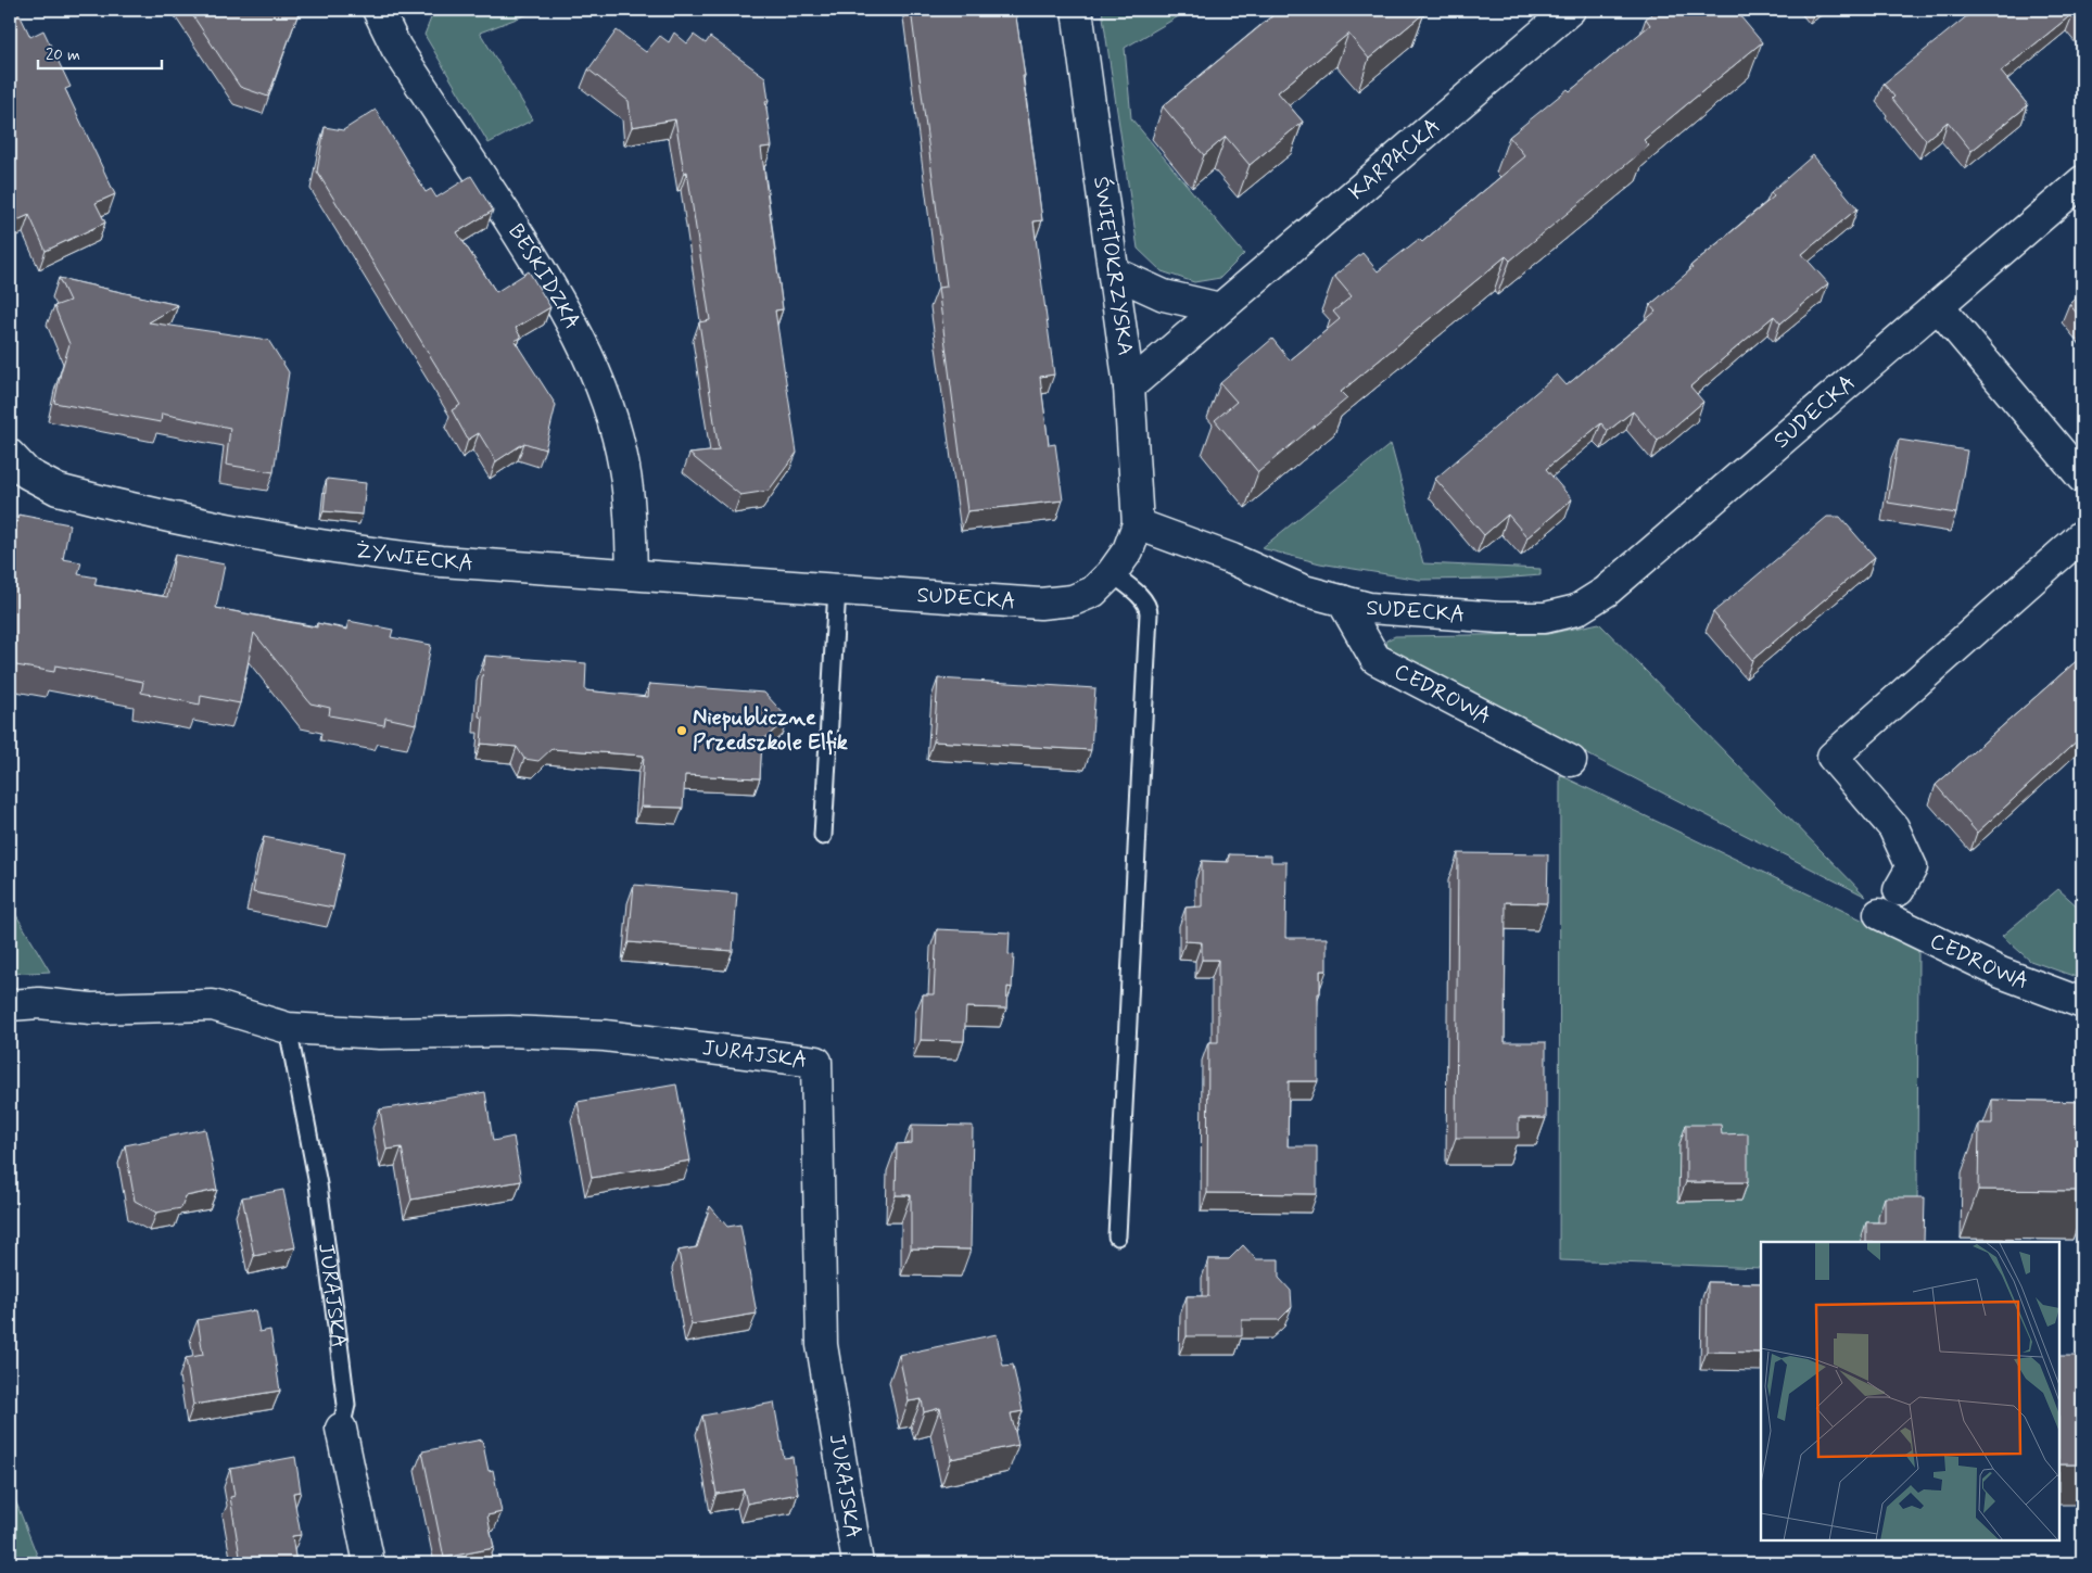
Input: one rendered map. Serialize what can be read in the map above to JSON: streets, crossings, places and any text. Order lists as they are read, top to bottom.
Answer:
{
  "streets": {
    "street": [
      "KARPACKA",
      "ŚWIĘTOKRZYSKA",
      "BESKIDZKA",
      "SUDECKA",
      "ŻYWIECKA",
      "CEDROWA",
      "JURAJSKA"
    ]
  },
  "crossings": [
    ["KARPACKA", "ŚWIĘTOKRZYSKA"],
    ["ŚWIĘTOKRZYSKA", "SUDECKA"],
    ["BESKIDZKA", "ŻYWIECKA"],
    ["SUDECKA", "ŻYWIECKA"],
    ["SUDECKA", "CEDROWA"]
  ],
  "places": ["Niepubliczne Przedszkole Elfik"],
  "scale_bar": "20 m"
}
